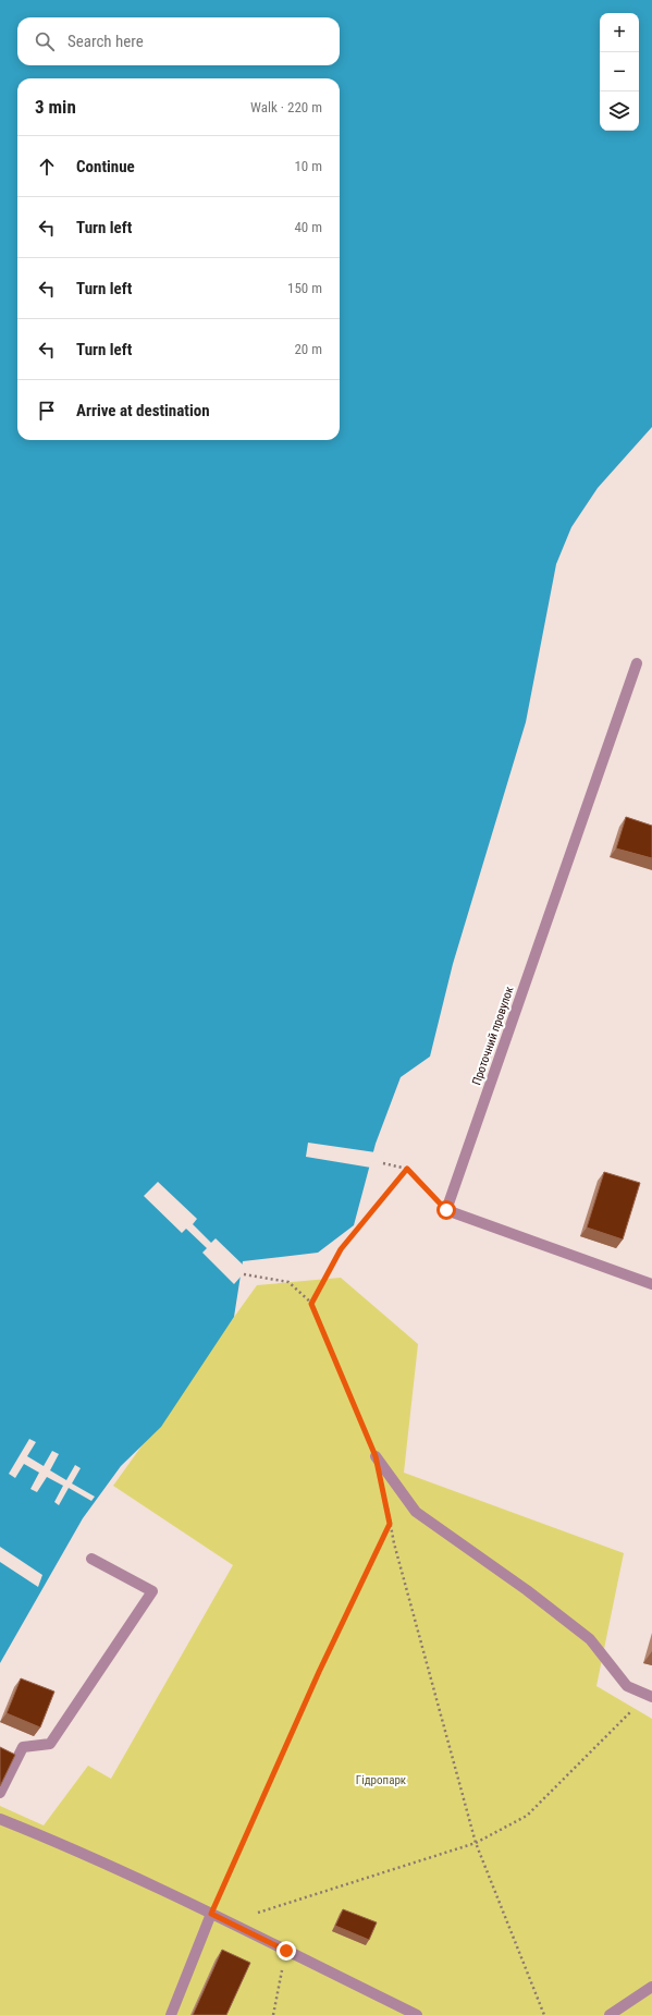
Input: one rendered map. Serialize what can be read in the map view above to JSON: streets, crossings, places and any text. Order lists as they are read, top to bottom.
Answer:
{
  "streets": {
    "street": ["Проточний провулок"]
  },
  "parks": ["Гідропарк"],
  "page": {
    "map_buttons": ["+", "−"],
    "search": "Search here",
    "heading": ["3 min", "Walk · 220 m"],
    "list": [
      ["Continue", "10 m"],
      ["Turn left", "40 m"],
      ["Turn left", "150 m"],
      ["Turn left", "20 m"],
      "Arrive at destination"
    ]
  }
}
